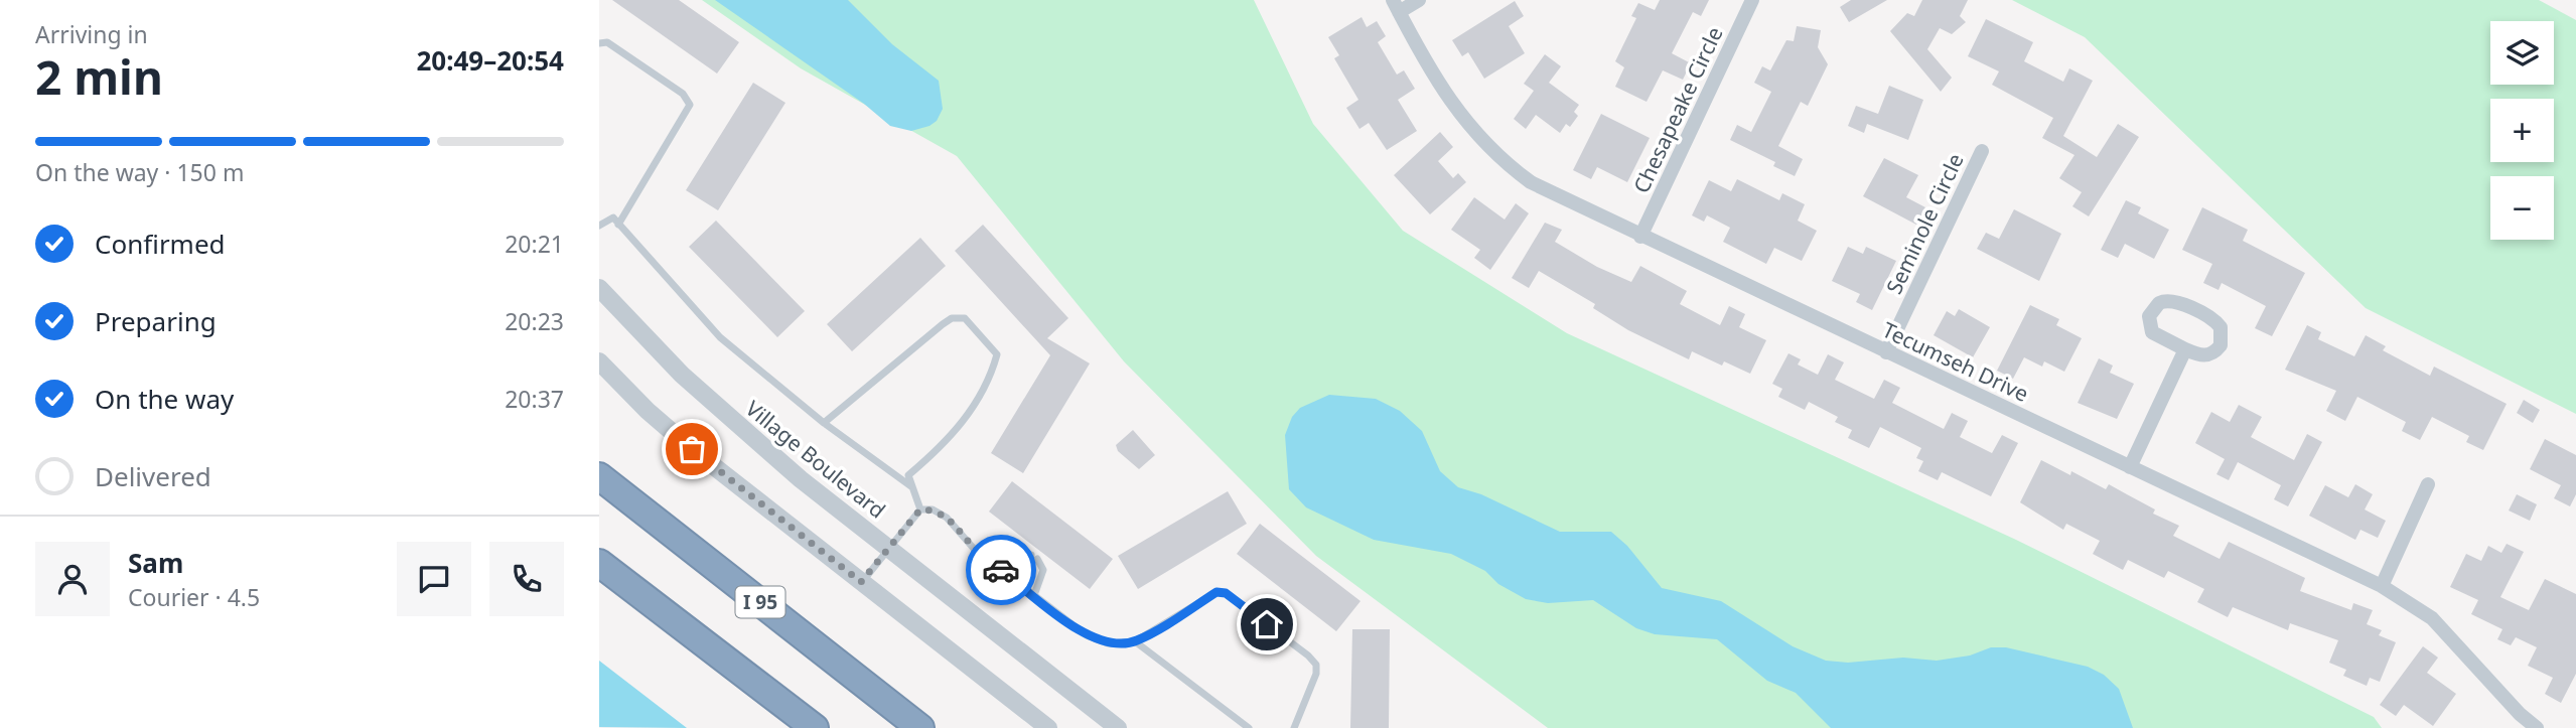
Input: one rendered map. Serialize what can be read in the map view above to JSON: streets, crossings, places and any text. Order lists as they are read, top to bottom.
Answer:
{
  "streets": {
    "highway": ["I 95"],
    "street": [
      "Chesapeake Circle",
      "Seminole Circle",
      "Tecumseh Drive",
      "Village Boulevard"
    ]
  },
  "crossings": [
    ["Chesapeake Circle", "Tecumseh Drive"],
    ["Seminole Circle", "Tecumseh Drive"]
  ],
  "page": {
    "heading": ["2 min", "Arriving in", "20:49–20:54"],
    "panel": ["Sam", "Courier · 4.5"],
    "map_buttons": ["+", "−"],
    "bar": "On the way · 150 m",
    "list": [
      ["Confirmed", "20:21"],
      ["Preparing", "20:23"],
      ["On the way", "20:37"],
      "Delivered"
    ]
  }
}
